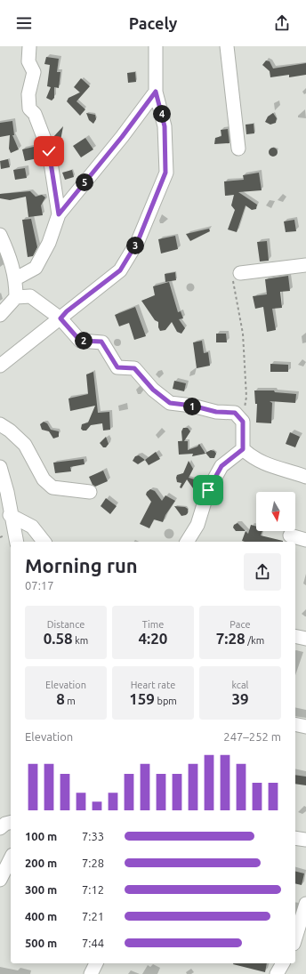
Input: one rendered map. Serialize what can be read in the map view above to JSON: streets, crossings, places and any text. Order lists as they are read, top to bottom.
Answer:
{
  "north": "bottom",
  "page": {
    "header": "Pacely",
    "pins": [
      "4",
      "5",
      "3",
      "2",
      "1"
    ],
    "heading": ["Morning run", "07:17"],
    "stats": [
      ["Distance", "0.58 km"],
      ["Time", "4:20"],
      ["Pace", "7:28 /km"],
      ["Elevation", "8 m"],
      ["Heart rate", "159 bpm"],
      ["kcal", "39"]
    ],
    "chart": ["Elevation", "247–252 m"],
    "list": [
      {
        "name": "100 m",
        "note": "7:33"
      },
      {
        "name": "200 m",
        "note": "7:28"
      },
      {
        "name": "300 m",
        "note": "7:12"
      },
      {
        "name": "400 m",
        "note": "7:21"
      },
      {
        "name": "500 m",
        "note": "7:44"
      }
    ]
  }
}
